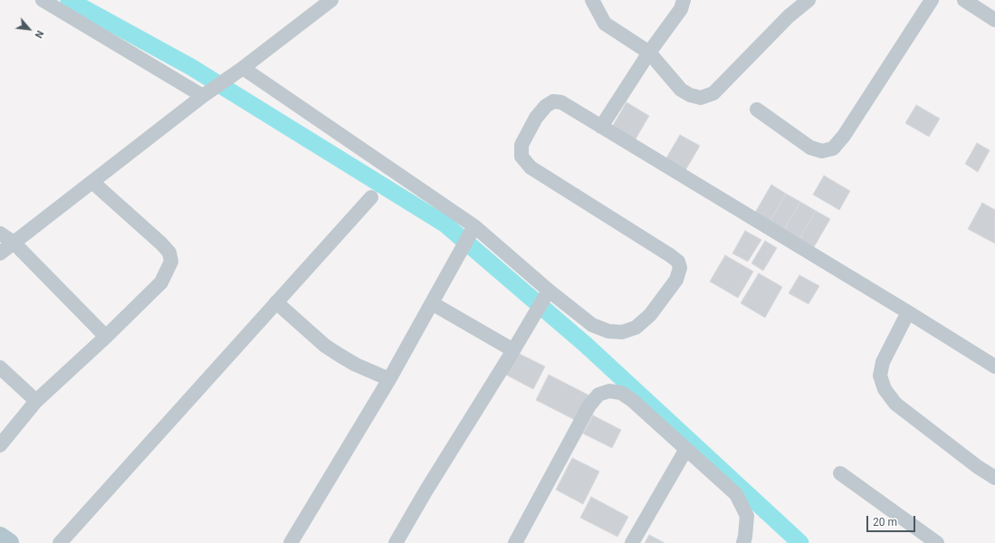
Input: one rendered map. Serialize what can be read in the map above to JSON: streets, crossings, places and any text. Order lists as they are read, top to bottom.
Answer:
{
  "scale_bar": "20 m",
  "north": "bottom right"
}
